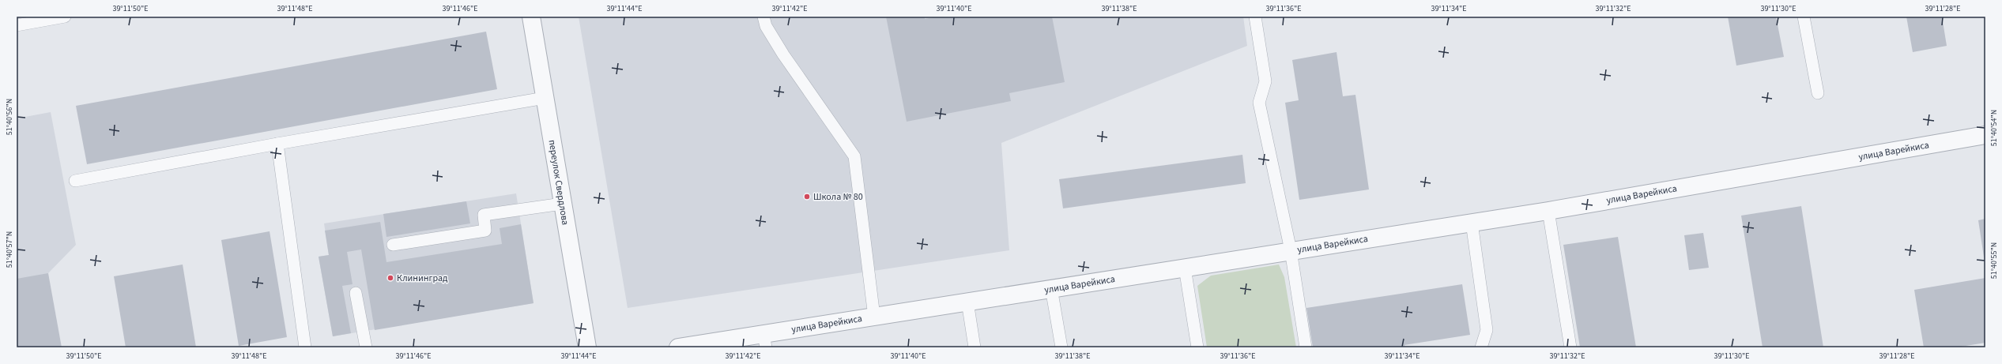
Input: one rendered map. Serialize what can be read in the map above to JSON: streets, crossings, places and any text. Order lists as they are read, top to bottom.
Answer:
{
  "streets": {
    "street": ["улица Варейкиса", "переулок Свердлова"]
  },
  "places": ["Школа № 80", "Клининград"],
  "coordinates": [
    "39°11'50\"E",
    "39°11'48\"E",
    "39°11'46\"E",
    "39°11'44\"E",
    "39°11'42\"E",
    "39°11'40\"E",
    "39°11'38\"E",
    "39°11'36\"E",
    "39°11'34\"E",
    "39°11'32\"E",
    "39°11'30\"E",
    "39°11'28\"E",
    "51°40'56\"N",
    "51°40'54\"N",
    "51°40'57\"N",
    "51°40'55\"N"
  ]
}
